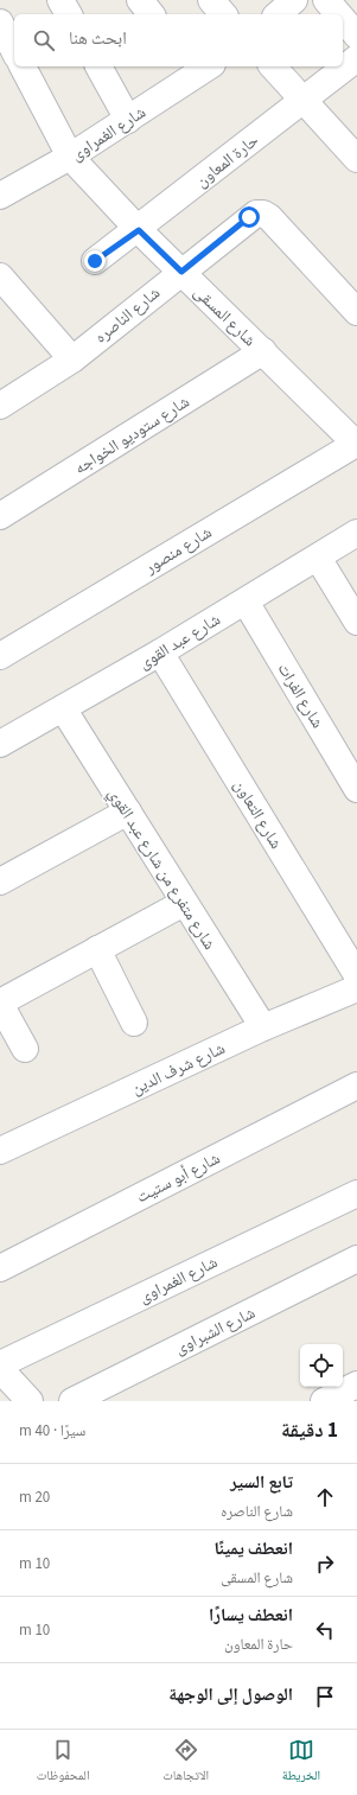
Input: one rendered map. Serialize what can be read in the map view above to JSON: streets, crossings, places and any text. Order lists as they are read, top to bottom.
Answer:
{
  "streets": {
    "street": [
      "شارع الغمراوى",
      "حارة المعاون",
      "شارع الناصره",
      "شارع المسقى",
      "شارع ستوديو الخواجه",
      "شارع منصور",
      "شارع عبد القوى",
      "شارع الفرات",
      "شارع التعاون",
      "شارع متفرع من شارع عبد القوي",
      "شارع شرف الدين",
      "شارع أبو ستيت",
      "شارع الشبراوى"
    ]
  },
  "crossings": [
    ["شارع الغمراوى", "شارع المسقى"],
    ["حارة المعاون", "شارع المسقى"],
    ["شارع الناصره", "شارع المسقى"],
    ["شارع المسقى", "شارع ستوديو الخواجه"],
    ["شارع المسقى", "شارع منصور"],
    ["شارع عبد القوى", "شارع الفرات"],
    ["شارع عبد القوى", "شارع التعاون"],
    ["شارع عبد القوى", "شارع متفرع من شارع عبد القوي"],
    ["شارع متفرع من شارع عبد القوي", "شارع شرف الدين"]
  ],
  "page": {
    "search": "ابحث هنا",
    "heading": ["1 دقيقة", "سيرًا · 40 m"],
    "list": [
      ["تابع السير", "شارع الناصره", "20 m"],
      ["انعطف يمينًا", "شارع المسقى", "10 m"],
      ["انعطف يسارًا", "حارة المعاون", "10 m"],
      "الوصول إلى الوجهة"
    ],
    "nav": ["الخريطة", "الاتجاهات", "المحفوظات"]
  }
}
